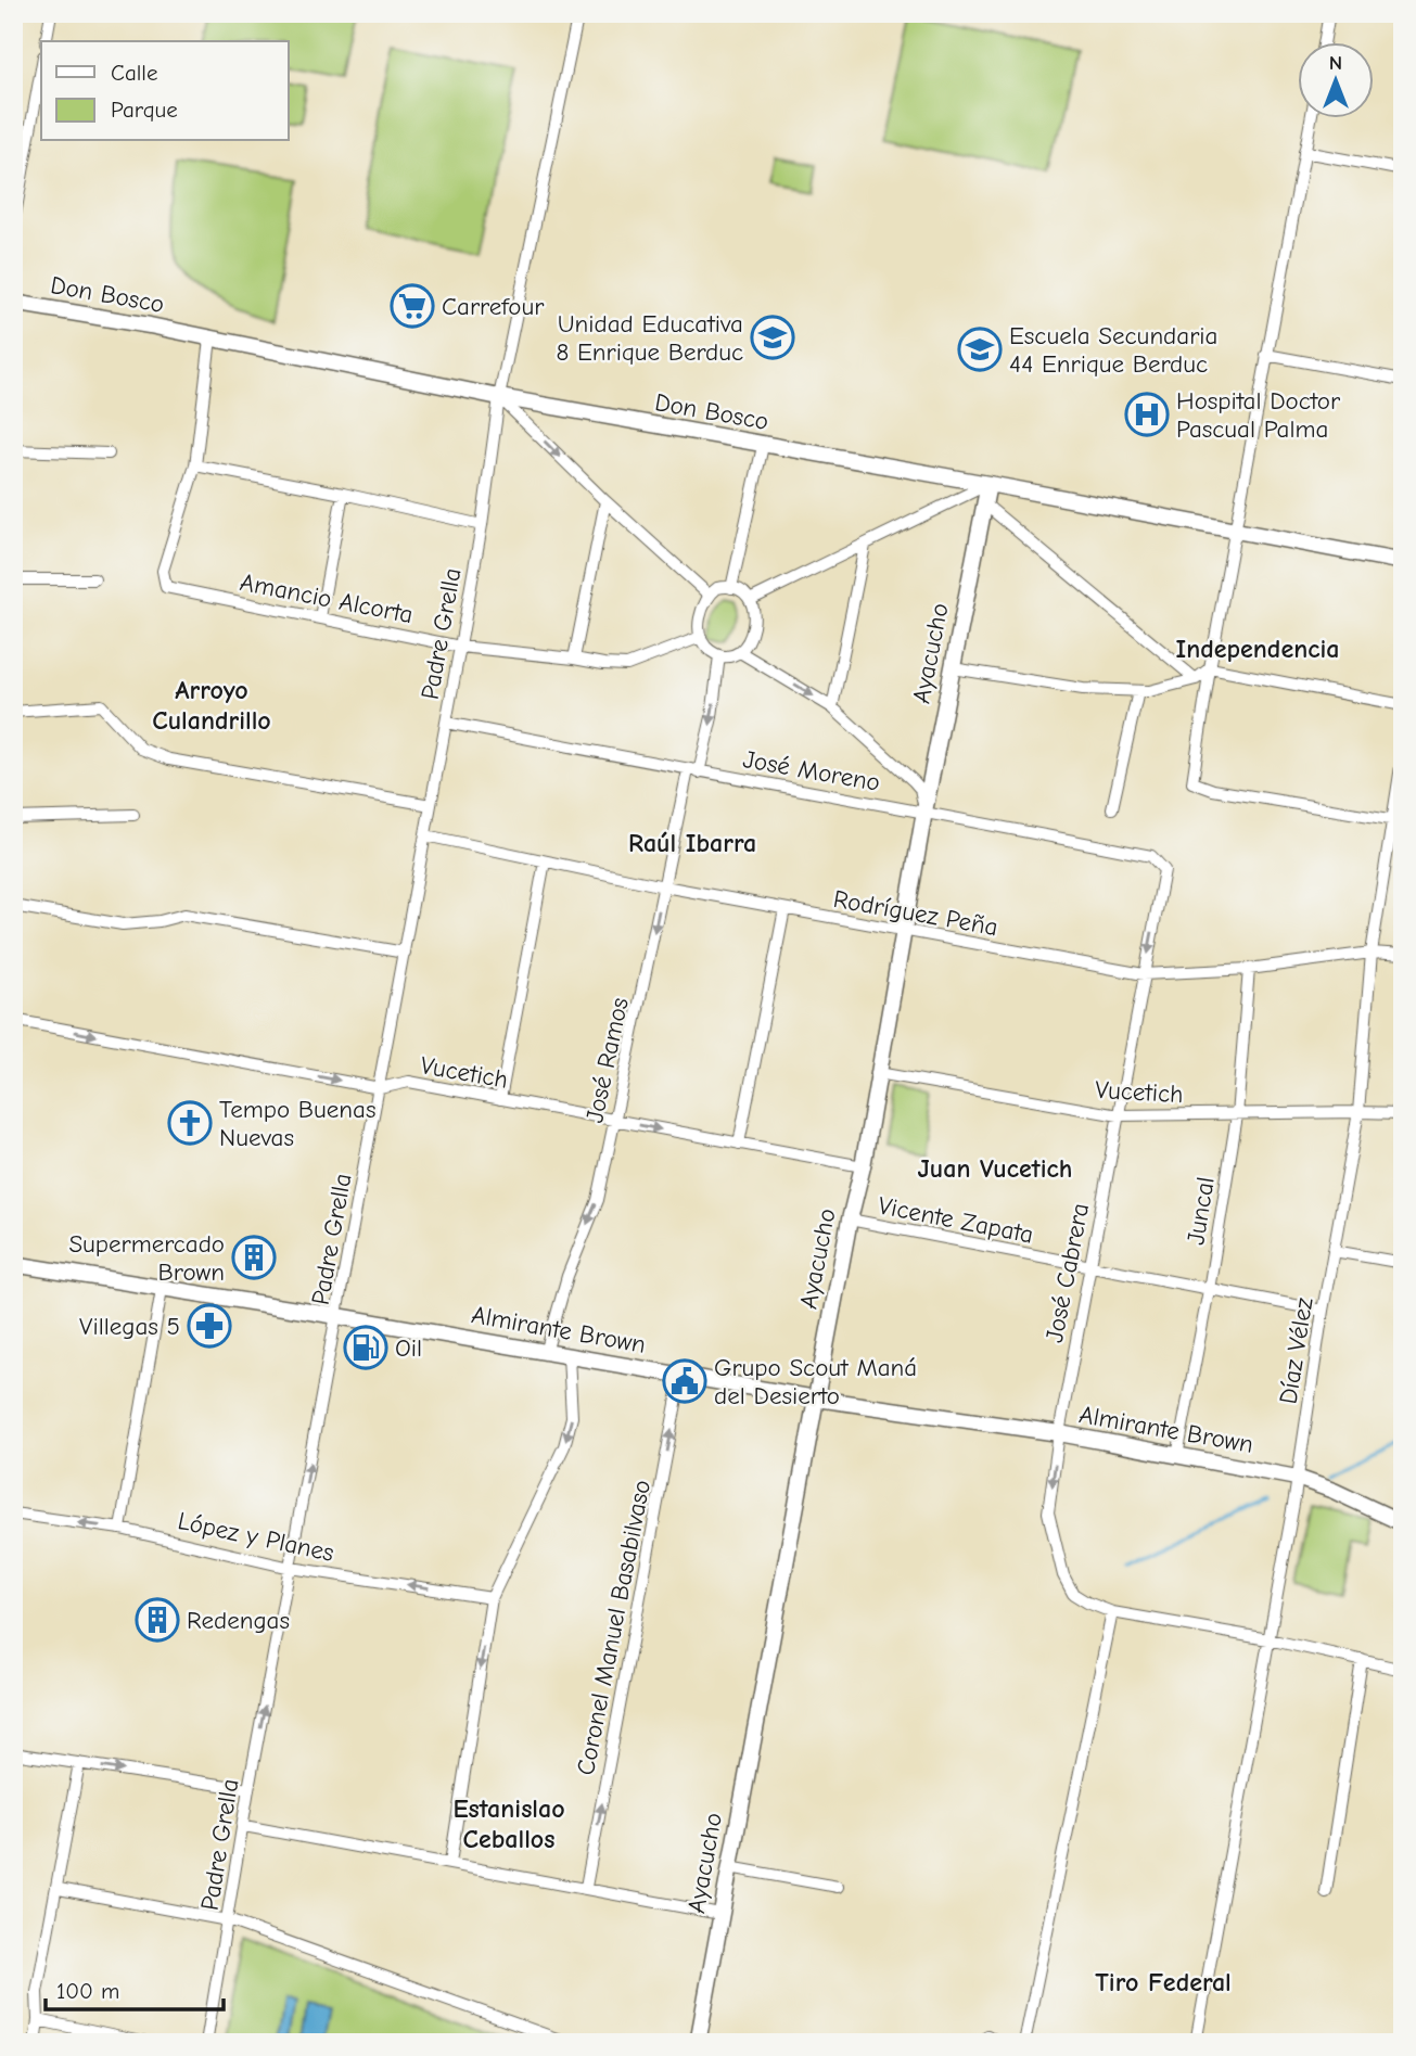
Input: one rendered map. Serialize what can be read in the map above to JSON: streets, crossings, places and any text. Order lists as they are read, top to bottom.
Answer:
{
  "streets": {
    "main road": ["Don Bosco", "Ayacucho", "Almirante Brown"],
    "street": [
      "Amancio Alcorta",
      "Padre Grella",
      "José Moreno",
      "Rodríguez Peña",
      "José Ramos",
      "Vucetich",
      "Juncal",
      "Vicente Zapata",
      "José Cabrera",
      "Díaz Vélez",
      "López y Planes",
      "Coronel Manuel Basabilvaso"
    ]
  },
  "crossings": [
    ["Don Bosco", "Padre Grella"],
    ["Don Bosco", "Ayacucho"],
    ["Amancio Alcorta", "Padre Grella"],
    ["Amancio Alcorta", "José Ramos"],
    ["Padre Grella", "José Moreno"],
    ["Padre Grella", "Rodríguez Peña"],
    ["Padre Grella", "Vucetich"],
    ["Padre Grella", "Almirante Brown"],
    ["Padre Grella", "López y Planes"],
    ["Ayacucho", "José Moreno"],
    ["Ayacucho", "Rodríguez Peña"],
    ["Ayacucho", "Vucetich"],
    ["Ayacucho", "Vicente Zapata"],
    ["Ayacucho", "Almirante Brown"],
    ["José Moreno", "José Ramos"],
    ["José Moreno", "José Cabrera"],
    ["Rodríguez Peña", "José Ramos"],
    ["Rodríguez Peña", "Juncal"],
    ["Rodríguez Peña", "José Cabrera"],
    ["Rodríguez Peña", "Díaz Vélez"],
    ["José Ramos", "Vucetich"],
    ["José Ramos", "Almirante Brown"],
    ["Vucetich", "Juncal"],
    ["Vucetich", "José Cabrera"],
    ["Vucetich", "Díaz Vélez"],
    ["Juncal", "Vicente Zapata"],
    ["Juncal", "Almirante Brown"],
    ["Vicente Zapata", "José Cabrera"],
    ["Vicente Zapata", "Díaz Vélez"],
    ["José Cabrera", "Almirante Brown"],
    ["José Cabrera", "Díaz Vélez"],
    ["Almirante Brown", "Díaz Vélez"],
    ["Almirante Brown", "Coronel Manuel Basabilvaso"]
  ],
  "one_way": [
    "José Ramos",
    "Vucetich",
    "López y Planes",
    "Coronel Manuel Basabilvaso"
  ],
  "districts": [
    "Independencia",
    "Arroyo Culandrillo",
    "Raúl Ibarra",
    "Juan Vucetich",
    "Estanislao Ceballos",
    "Tiro Federal"
  ],
  "places": {
    "supermarket": ["Carrefour"],
    "school or university": ["Unidad Educativa 8 Enrique Berduc", "Escuela Secundaria 44 Enrique Berduc"],
    "hospital": ["Hospital Doctor Pascual Palma"],
    "church": ["Tempo Buenas Nuevas"],
    "building": ["Supermercado Brown", "Redengas"],
    "pharmacy": ["Villegas 5"],
    "fuel station": ["Oil"],
    "public building": ["Grupo Scout Maná del Desierto"]
  },
  "legend": ["Calle", "Parque"],
  "scale_bar": "100 m",
  "north": "top"
}
